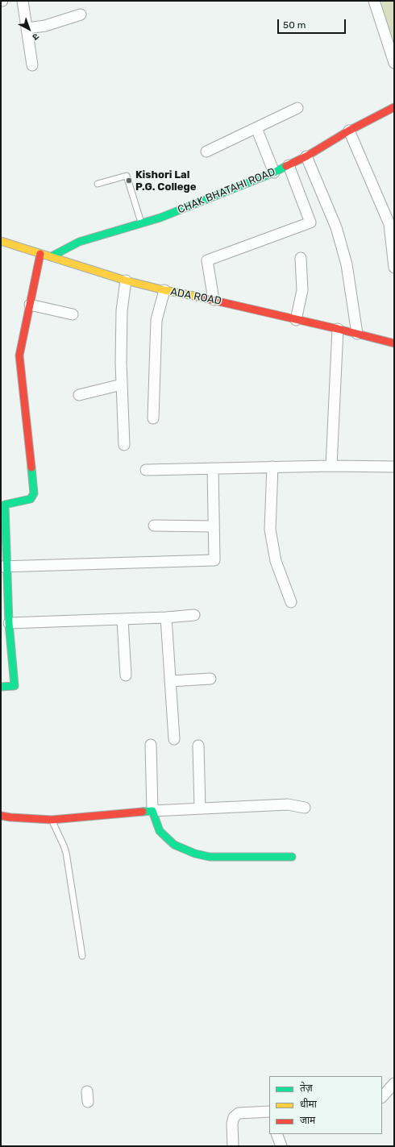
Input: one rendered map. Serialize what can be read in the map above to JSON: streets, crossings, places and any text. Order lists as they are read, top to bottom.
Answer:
{
  "streets": {
    "street": ["CHAK BHATAHI ROAD", "ADA ROAD"]
  },
  "crossings": [
    ["CHAK BHATAHI ROAD", "ADA ROAD"]
  ],
  "places": ["Kishori Lal P.G. College"],
  "legend": ["तेज़", "धीमा", "जाम"],
  "scale_bar": "50 m",
  "north": "bottom right"
}
